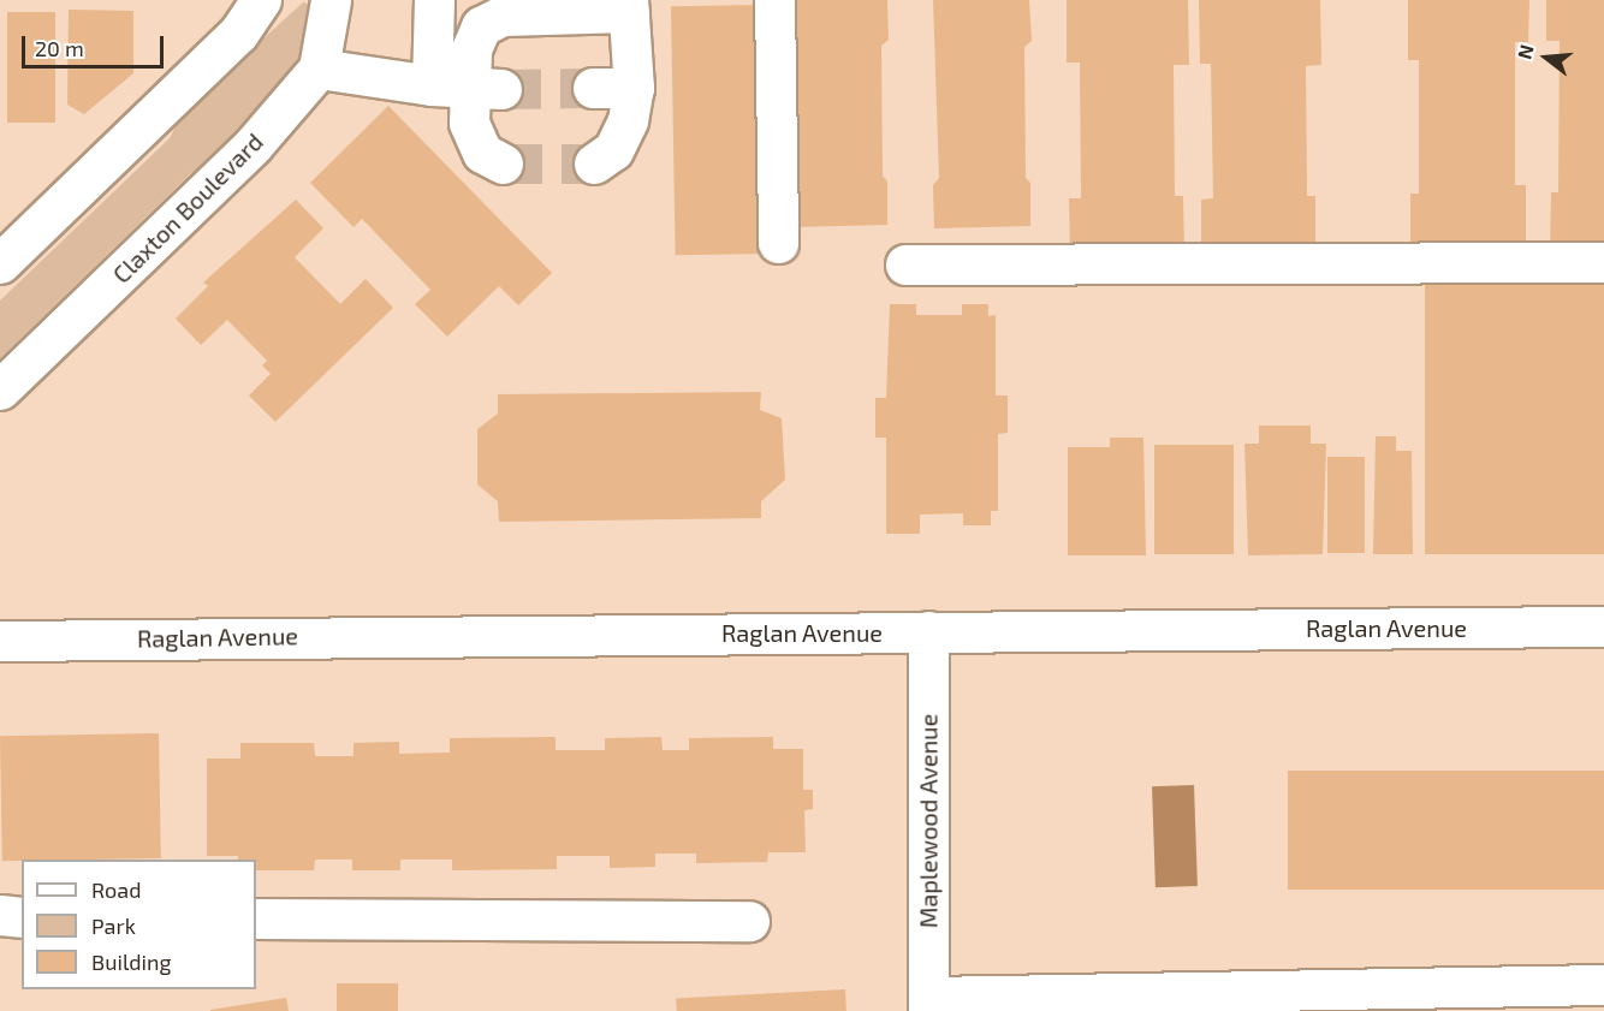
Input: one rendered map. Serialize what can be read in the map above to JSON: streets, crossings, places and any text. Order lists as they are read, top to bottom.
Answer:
{
  "streets": {
    "street": ["Claxton Boulevard", "Raglan Avenue", "Maplewood Avenue"]
  },
  "crossings": [
    ["Raglan Avenue", "Maplewood Avenue"]
  ],
  "legend": ["Road", "Park", "Building"],
  "scale_bar": "20 m",
  "north": "left"
}
